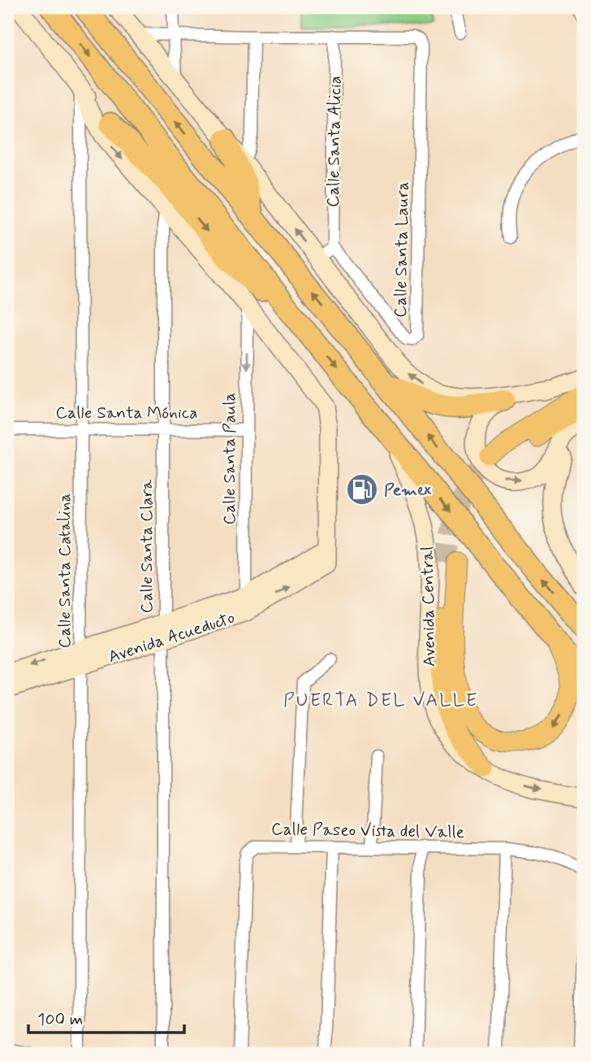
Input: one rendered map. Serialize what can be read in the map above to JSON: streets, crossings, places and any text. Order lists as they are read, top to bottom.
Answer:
{
  "streets": {
    "main road": ["Avenida Central", "Avenida Acueducto"],
    "street": [
      "Calle Santa Alicia",
      "Calle Santa Laura",
      "Calle Santa Mónica",
      "Calle Santa Paula",
      "Calle Santa Clara",
      "Calle Santa Catalina",
      "Calle Paseo Vista del Valle"
    ]
  },
  "crossings": [
    ["Calle Santa Alicia", "Calle Santa Laura"],
    ["Calle Santa Mónica", "Calle Santa Paula"],
    ["Calle Santa Mónica", "Calle Santa Clara"],
    ["Calle Santa Mónica", "Calle Santa Catalina"],
    ["Calle Santa Paula", "Avenida Acueducto"],
    ["Calle Santa Clara", "Avenida Acueducto"],
    ["Calle Santa Catalina", "Avenida Acueducto"]
  ],
  "one_way": ["Calle Santa Paula"],
  "districts": ["PUERTA DEL VALLE"],
  "places": {
    "fuel station": ["Pemex"]
  },
  "scale_bar": "100 m"
}
